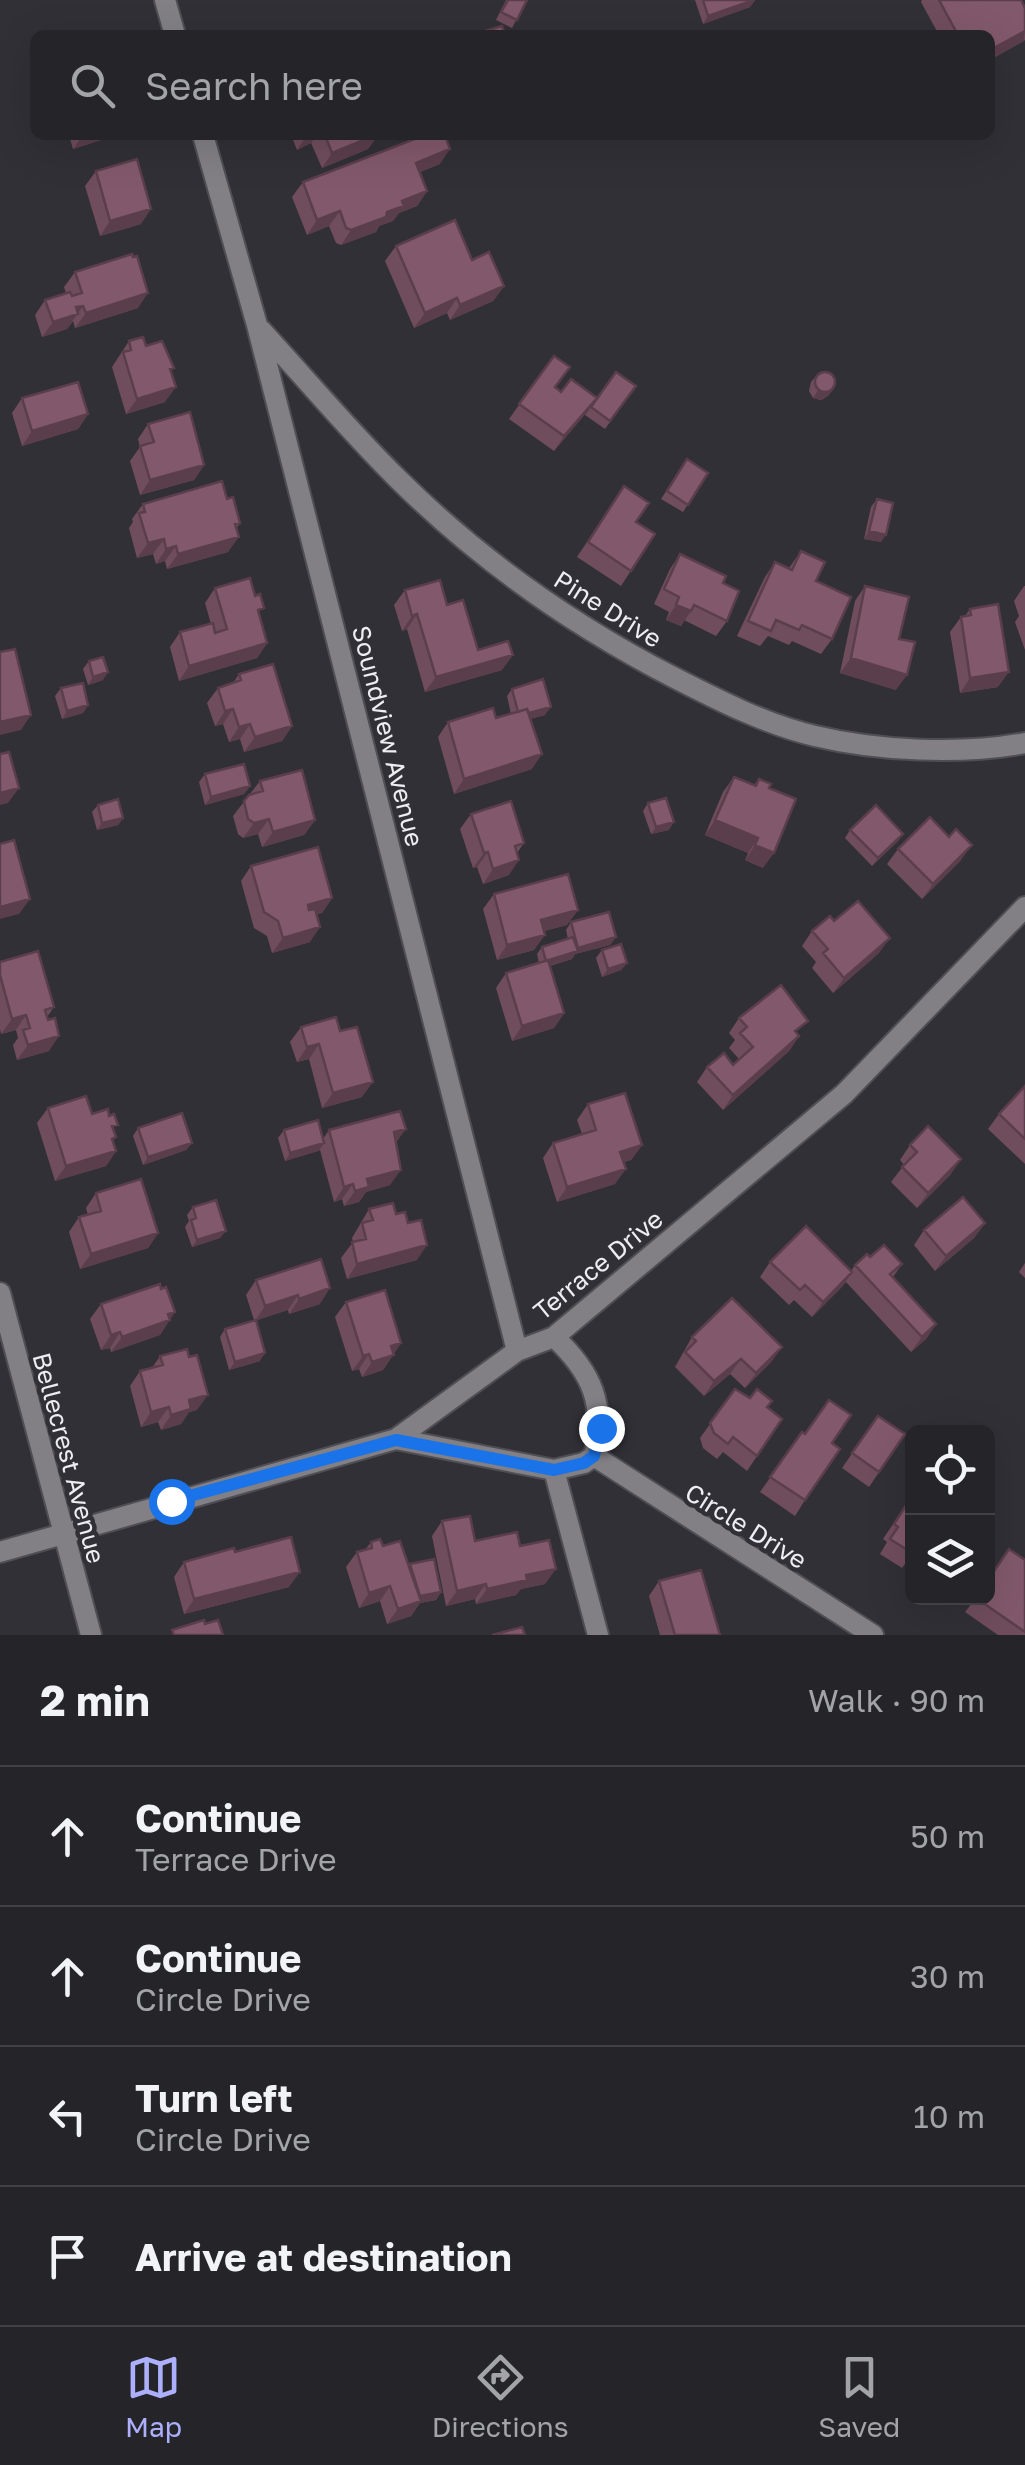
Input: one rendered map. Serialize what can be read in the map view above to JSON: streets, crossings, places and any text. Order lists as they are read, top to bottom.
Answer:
{
  "streets": {
    "street": [
      "Pine Drive",
      "Soundview Avenue",
      "Terrace Drive",
      "Bellecrest Avenue",
      "Circle Drive"
    ]
  },
  "crossings": [
    ["Pine Drive", "Soundview Avenue"],
    ["Soundview Avenue", "Terrace Drive"],
    ["Terrace Drive", "Bellecrest Avenue"]
  ],
  "page": {
    "search": "Search here",
    "heading": ["2 min", "Walk · 90 m"],
    "list": [
      ["Continue", "Terrace Drive", "50 m"],
      ["Continue", "Circle Drive", "30 m"],
      ["Turn left", "Circle Drive", "10 m"],
      "Arrive at destination"
    ],
    "nav": ["Map", "Directions", "Saved"]
  }
}
